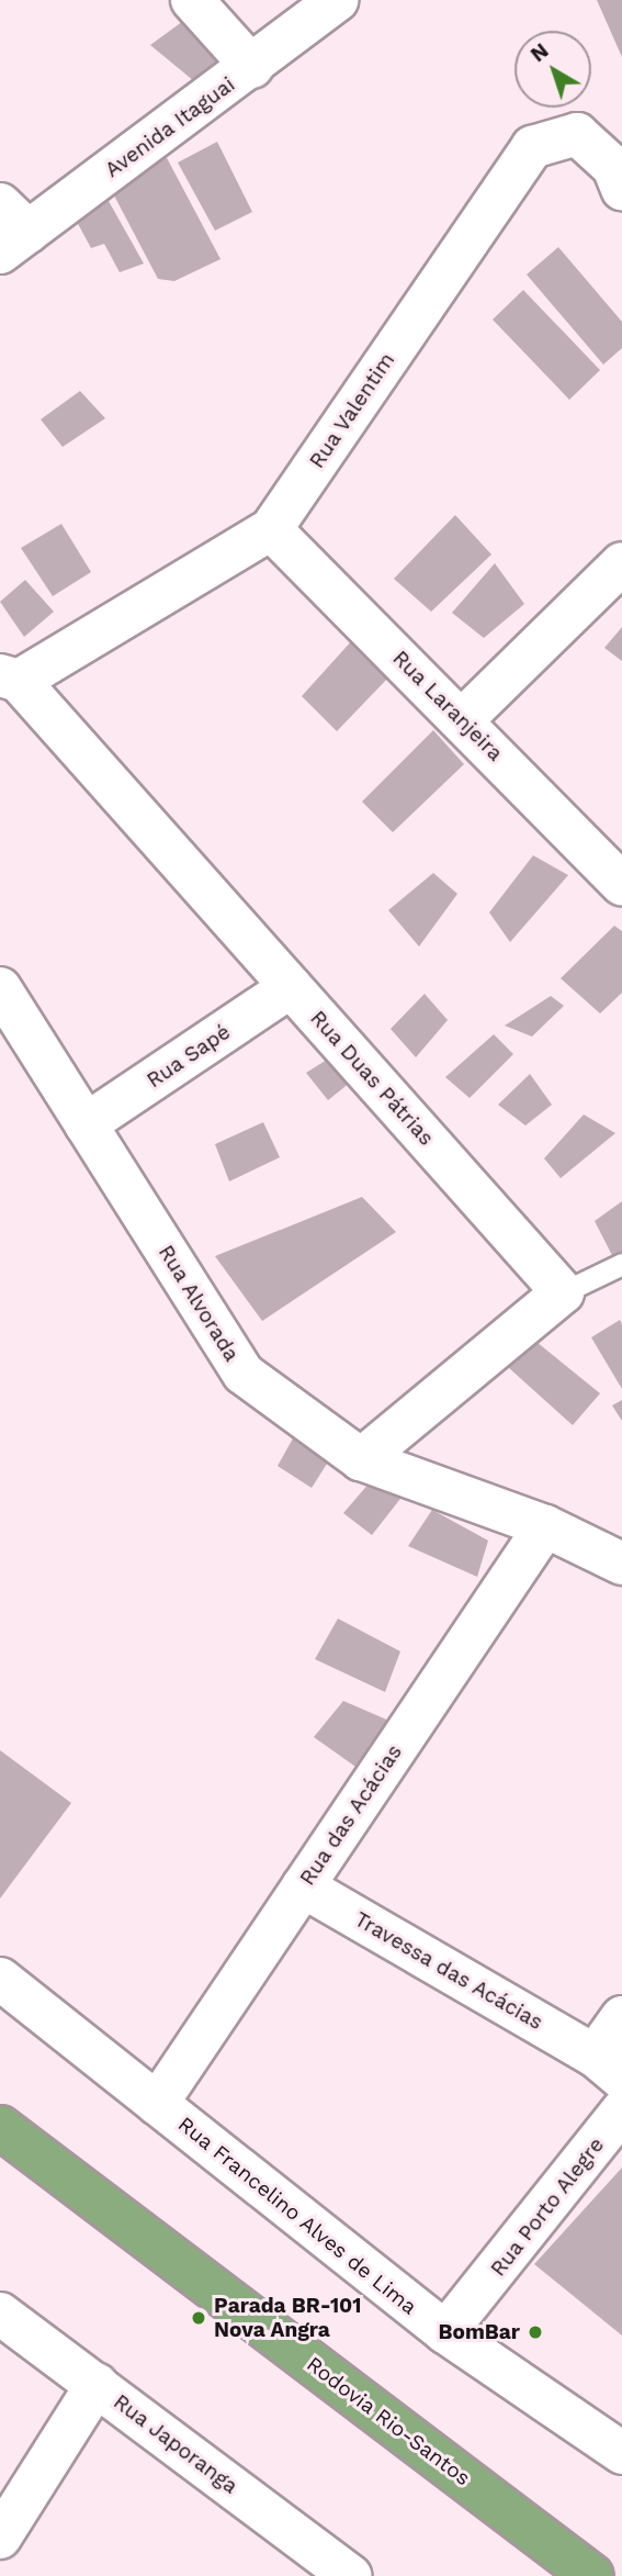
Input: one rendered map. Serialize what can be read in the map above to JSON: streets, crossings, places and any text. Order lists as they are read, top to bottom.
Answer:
{
  "streets": {
    "highway": ["Rodovia Rio-Santos"],
    "street": [
      "Avenida Itaguai",
      "Rua Valentim",
      "Rua Laranjeira",
      "Rua Sapé",
      "Rua Duas Pátrias",
      "Rua Alvorada",
      "Rua das Acácias",
      "Travessa das Acácias",
      "Rua Porto Alegre",
      "Rua Francelino Alves de Lima",
      "Rua Japoranga"
    ]
  },
  "crossings": [
    ["Rua Valentim", "Rua Laranjeira"],
    ["Rua Valentim", "Rua Duas Pátrias"],
    ["Rua Sapé", "Rua Duas Pátrias"],
    ["Rua Sapé", "Rua Alvorada"],
    ["Rua Alvorada", "Rua das Acácias"],
    ["Rua das Acácias", "Travessa das Acácias"],
    ["Rua das Acácias", "Rua Francelino Alves de Lima"],
    ["Rua Porto Alegre", "Rua Francelino Alves de Lima"]
  ],
  "places": ["Parada BR-101 Nova Angra", "BomBar"],
  "north": "top left"
}
